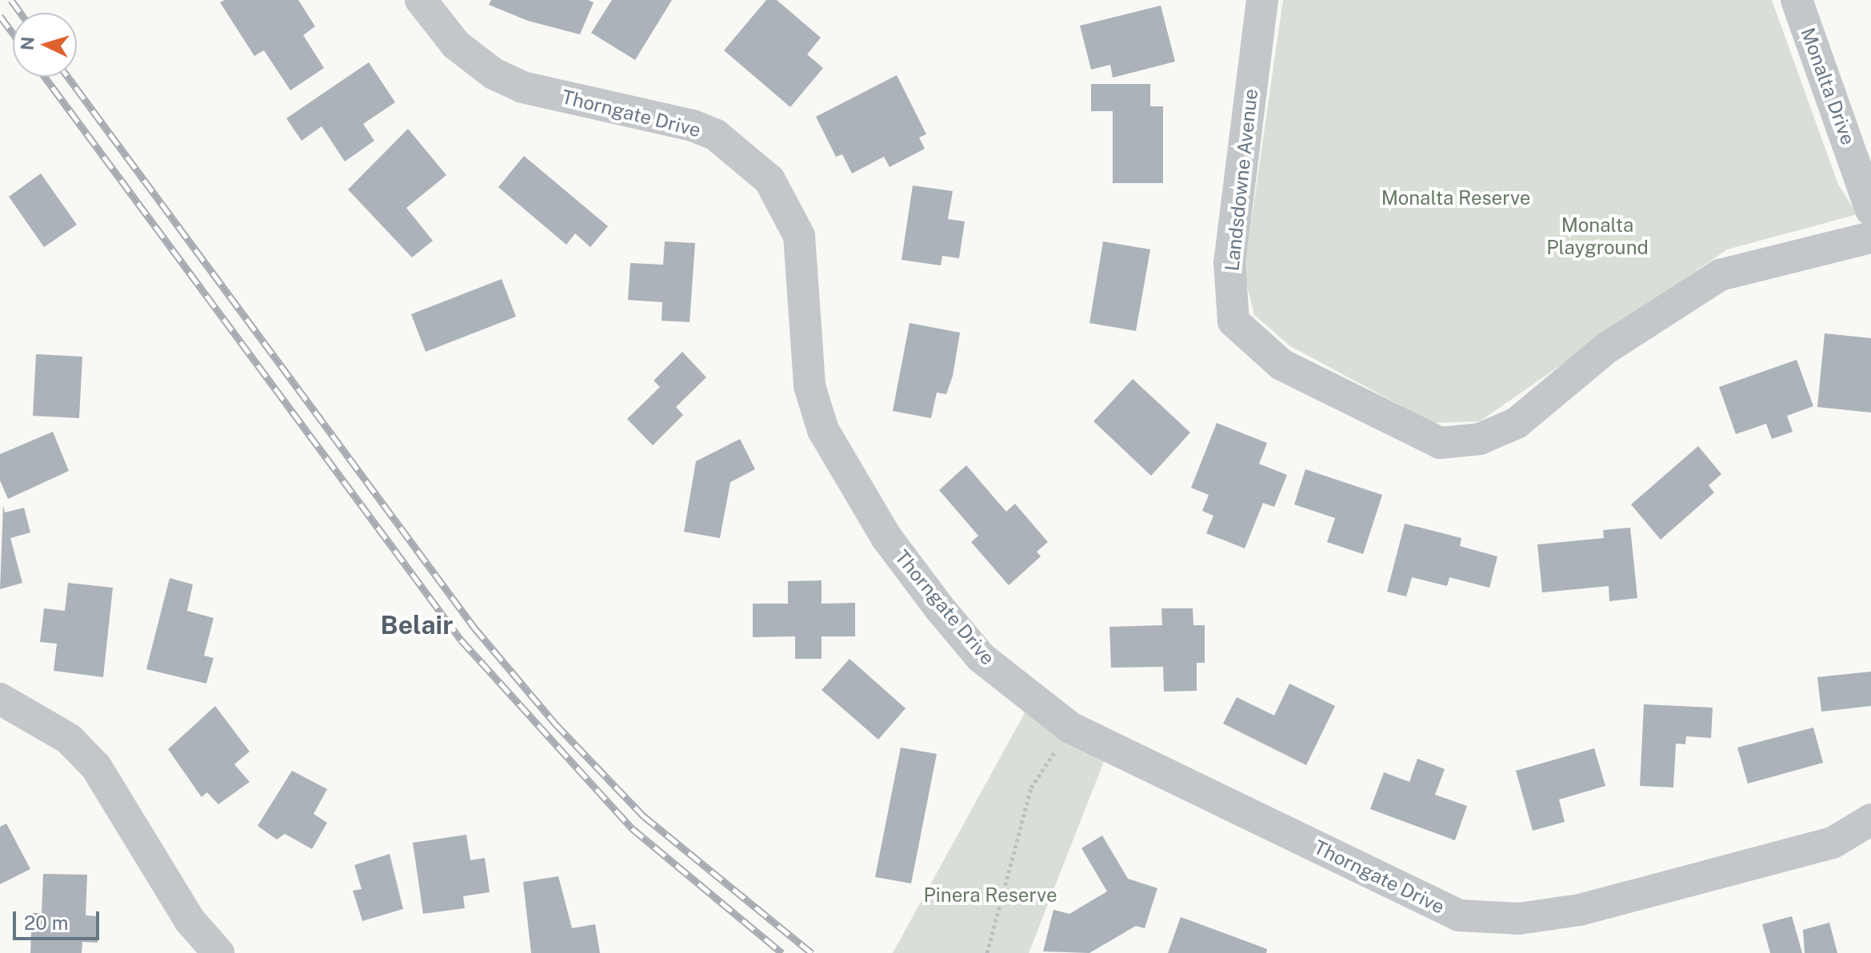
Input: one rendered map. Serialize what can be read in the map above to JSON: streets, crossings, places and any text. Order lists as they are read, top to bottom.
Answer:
{
  "streets": {
    "street": ["Monalta Drive", "Thorngate Drive", "Landsdowne Avenue"]
  },
  "districts": ["Belair"],
  "parks": ["Monalta Reserve", "Monalta Playground", "Pinera Reserve"],
  "scale_bar": "20 m",
  "north": "left"
}
